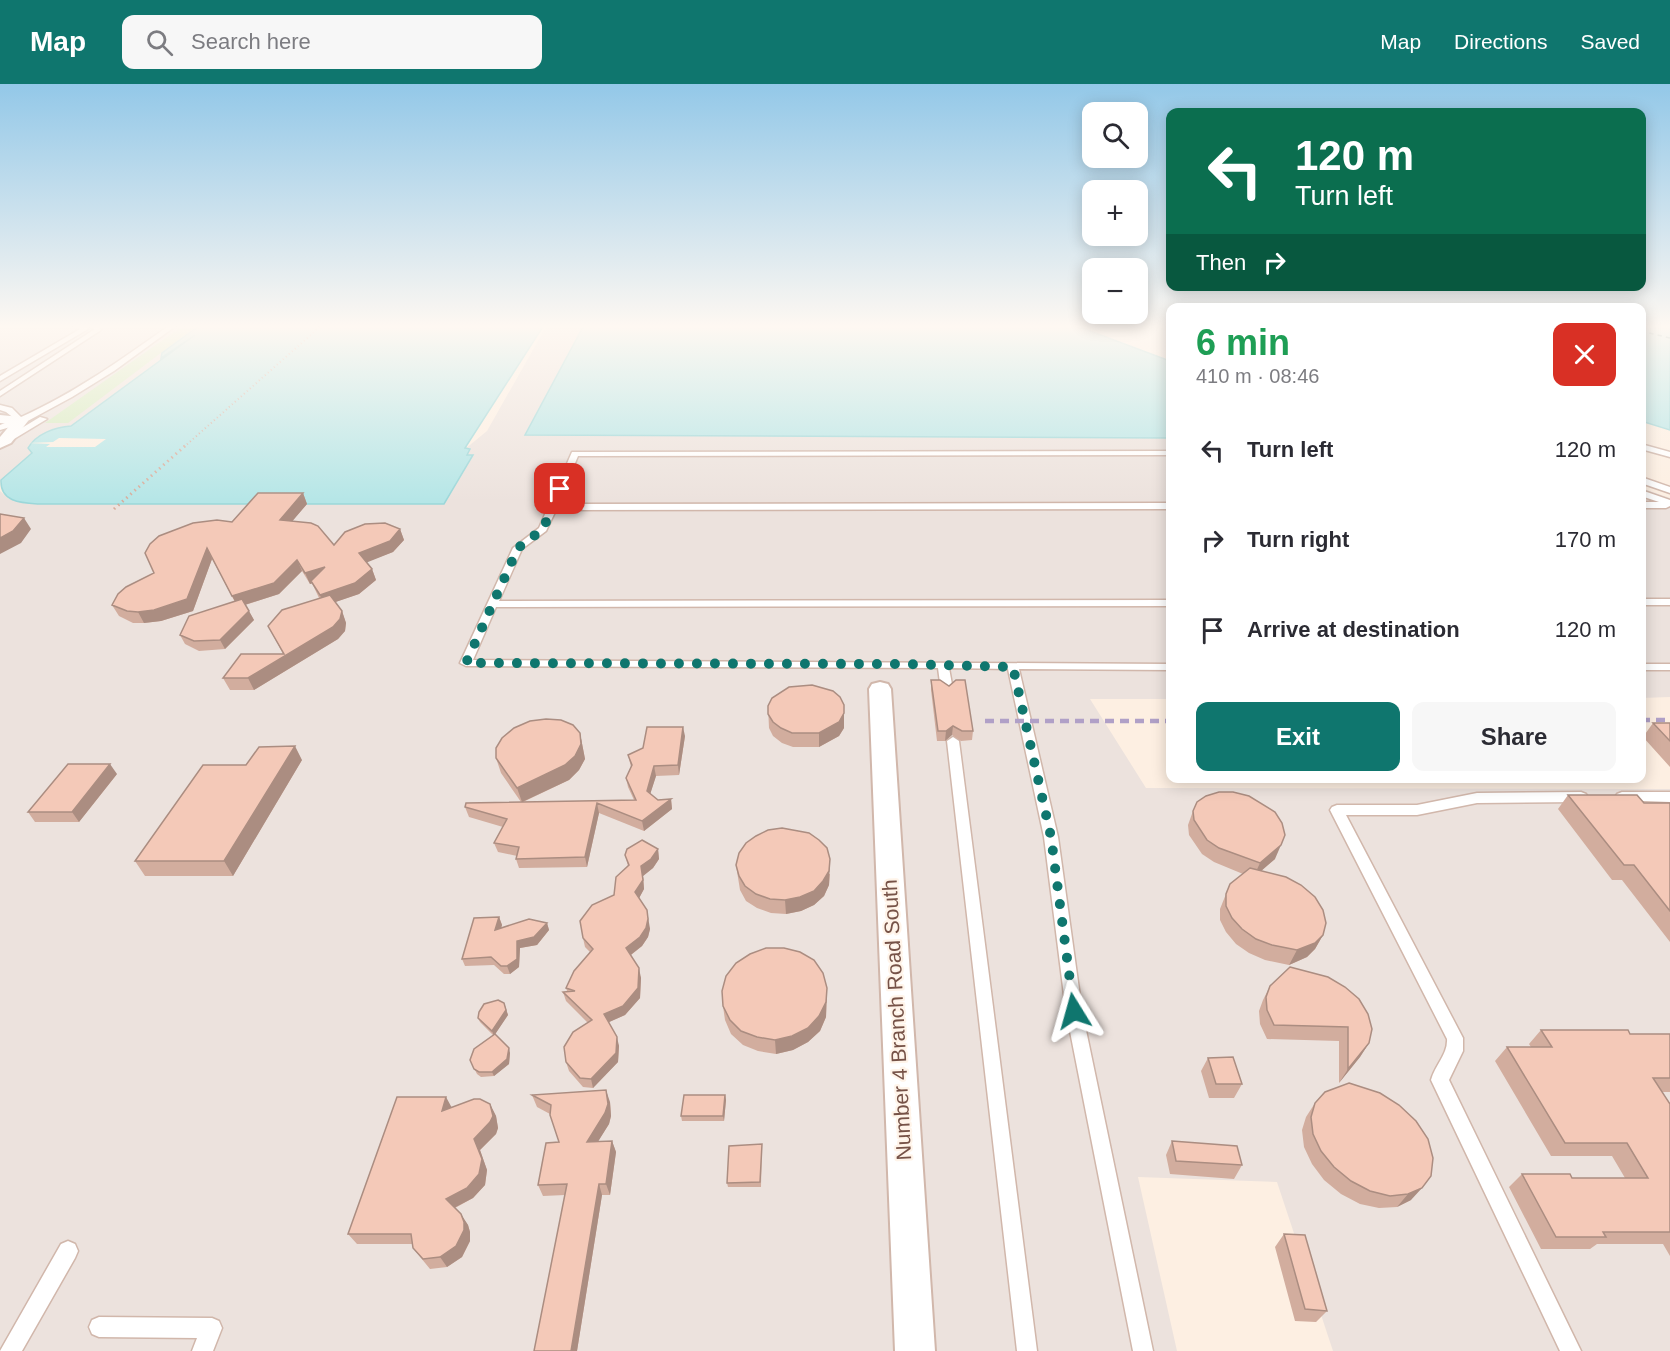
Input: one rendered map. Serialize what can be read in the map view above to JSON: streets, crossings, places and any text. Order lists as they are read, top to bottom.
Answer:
{
  "streets": {
    "street": ["Number 4 Branch Road South"]
  },
  "page": {
    "header": "Map",
    "search": "Search here",
    "nav": ["Map", "Directions", "Saved"],
    "map_buttons": ["+", "−"],
    "turn": ["120 m", "Turn left"],
    "then": "Then",
    "heading": ["6 min", "410 m · 08:46"],
    "list": [
      {
        "name": "Turn left",
        "value": "120 m"
      },
      {
        "name": "Turn right",
        "value": "170 m"
      },
      {
        "name": "Arrive at destination",
        "value": "120 m"
      }
    ],
    "buttons": ["Exit", "Share"]
  }
}
